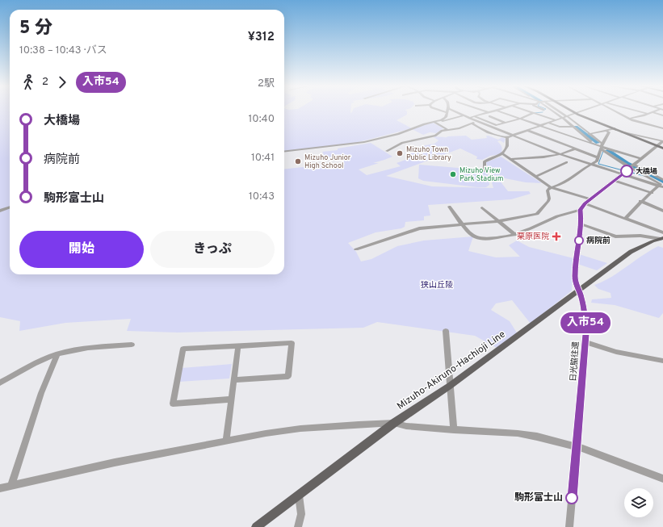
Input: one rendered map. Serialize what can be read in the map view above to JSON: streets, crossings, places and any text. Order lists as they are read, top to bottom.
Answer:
{
  "streets": {
    "main road": ["Mizuho-Akiruno-Hachioji Line"],
    "street": ["日光脇往還"]
  },
  "crossings": [
    ["日光脇往還", "Mizuho-Akiruno-Hachioji Line"]
  ],
  "parks": ["狭山丘陵"],
  "places": {
    "other": [
      "Mizuho Town Public Library",
      "Mizuho Junior High School",
      "大橋場",
      "Mizuho View Park Stadium",
      "病院前",
      "駒形富士山"
    ],
    "health": ["栗原医院"]
  },
  "lines": ["bus line 入市54"],
  "page": {
    "on_map": "入市54",
    "heading": ["5 分", "10:38 – 10:43 · バス", "¥312"],
    "legs": ["2", "入市54", "2駅"],
    "list": [
      {
        "name": "大橋場",
        "value": "10:40"
      },
      {
        "name": "病院前",
        "value": "10:41"
      },
      {
        "name": "駒形富士山",
        "value": "10:43"
      }
    ],
    "buttons": ["開始", "きっぷ"]
  }
}
